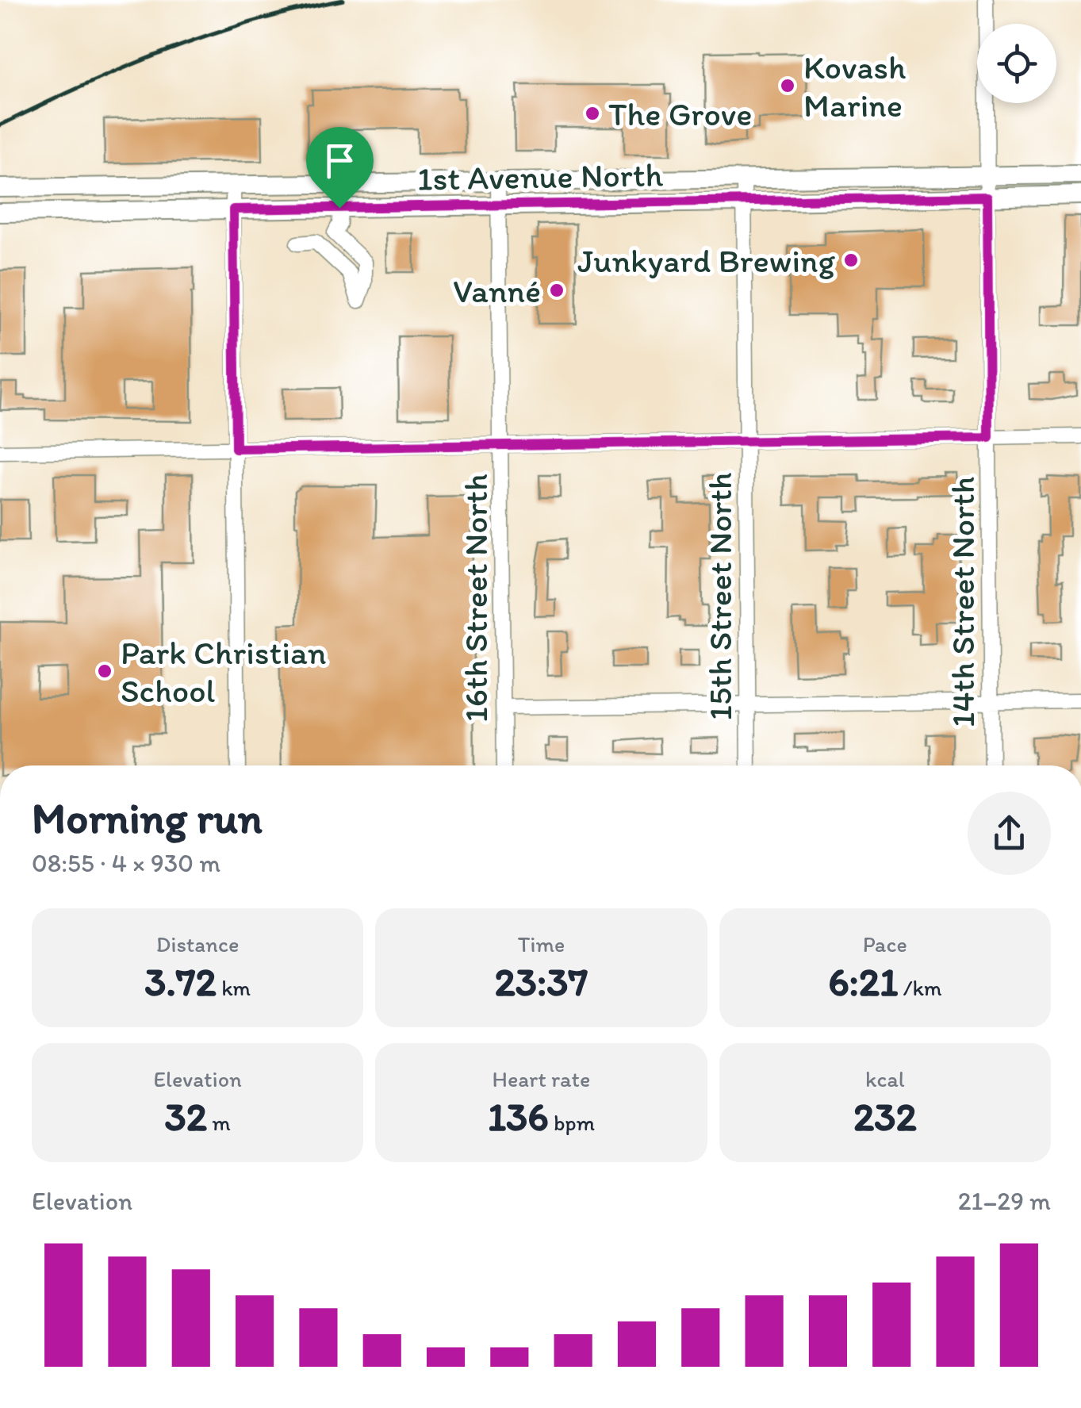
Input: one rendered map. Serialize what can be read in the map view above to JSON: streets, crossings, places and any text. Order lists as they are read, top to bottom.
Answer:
{
  "streets": {
    "main road": ["1st Avenue North"],
    "street": ["15th Street North", "16th Street North", "14th Street North"]
  },
  "crossings": [
    ["1st Avenue North", "15th Street North"],
    ["1st Avenue North", "16th Street North"],
    ["1st Avenue North", "14th Street North"]
  ],
  "places": [
    "Kovash Marine",
    "The Grove",
    "Junkyard Brewing",
    "Vanné",
    "Park Christian School"
  ],
  "page": {
    "heading": ["Morning run", "08:55 · 4 × 930 m"],
    "stats": [
      ["Distance", "3.72 km"],
      ["Time", "23:37"],
      ["Pace", "6:21 /km"],
      ["Elevation", "32 m"],
      ["Heart rate", "136 bpm"],
      ["kcal", "232"]
    ],
    "chart": ["Elevation", "21–29 m"]
  }
}
